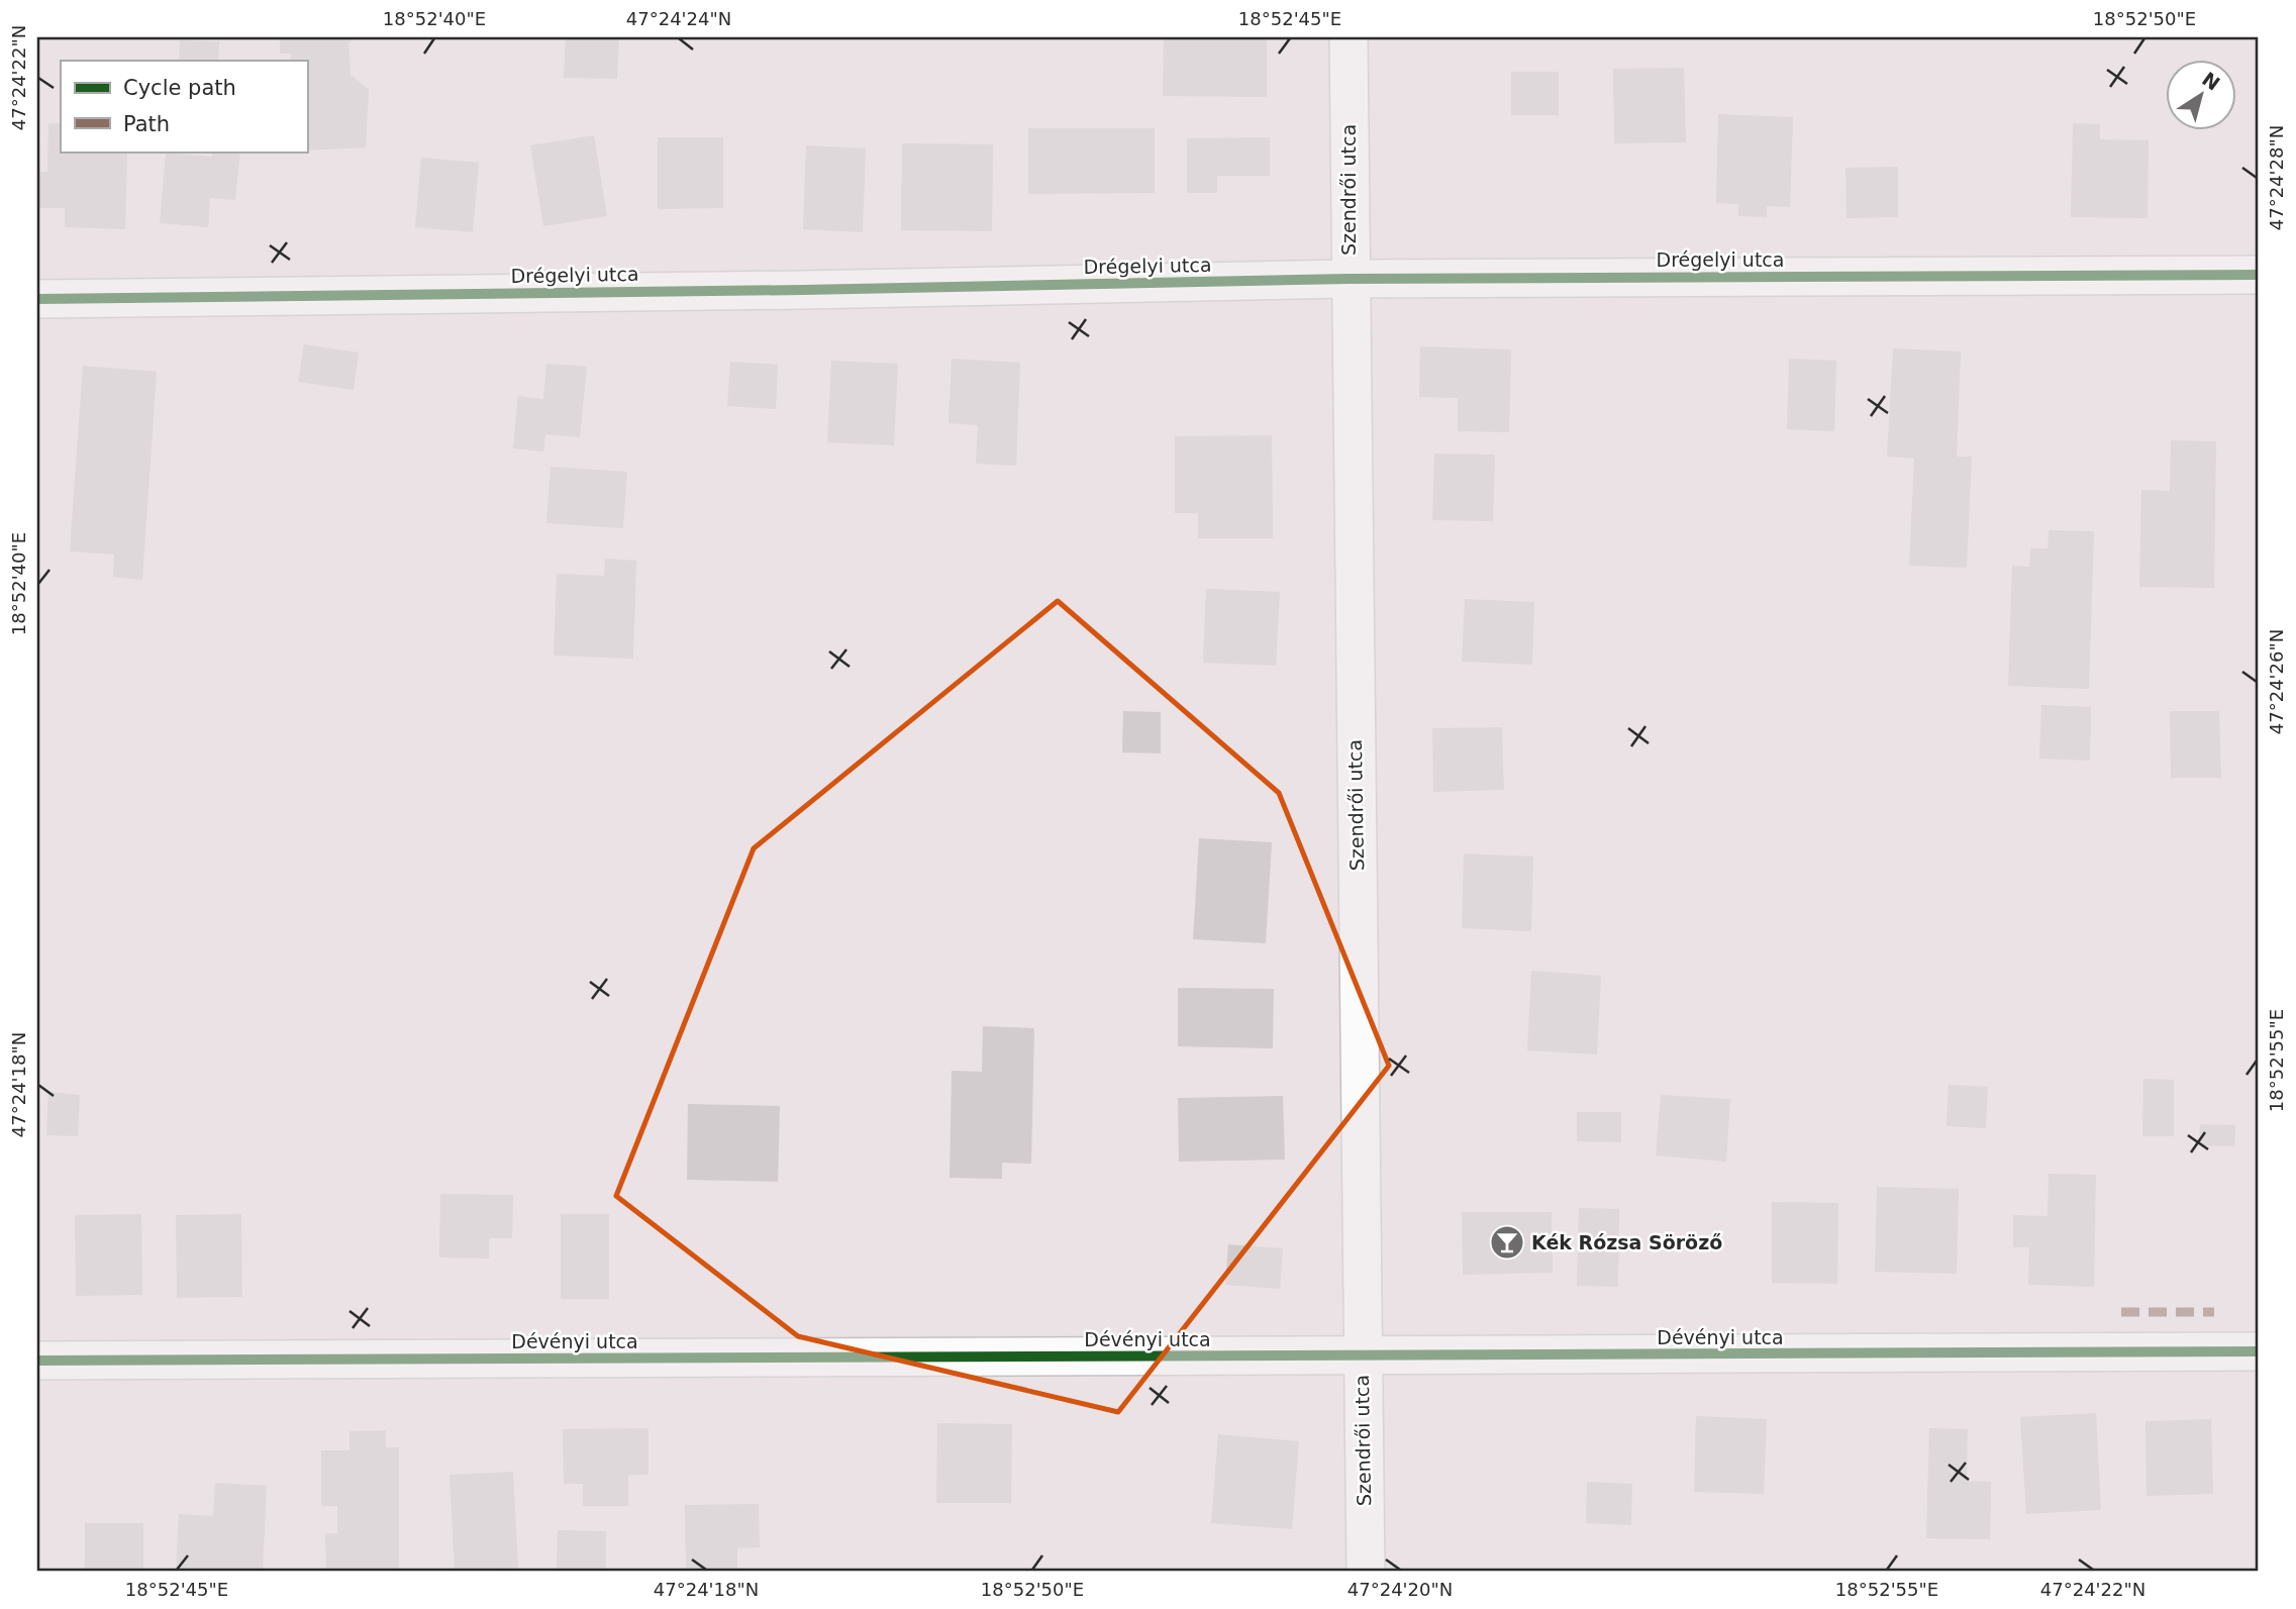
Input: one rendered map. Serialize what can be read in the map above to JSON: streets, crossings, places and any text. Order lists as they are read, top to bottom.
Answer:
{
  "streets": {
    "street": ["Szendrői utca", "Drégelyi utca", "Dévényi utca"]
  },
  "crossings": [
    ["Szendrői utca", "Drégelyi utca"],
    ["Szendrői utca", "Dévényi utca"]
  ],
  "places": {
    "bar": ["Kék Rózsa Söröző"]
  },
  "legend": ["Cycle path", "Path"],
  "north": "top right",
  "coordinates": [
    "18°52'40\"E",
    "47°24'24\"N",
    "18°52'45\"E",
    "18°52'50\"E",
    "47°24'22\"N",
    "47°24'28\"N",
    "47°24'26\"N",
    "18°52'55\"E",
    "47°24'18\"N",
    "47°24'20\"N"
  ]
}
